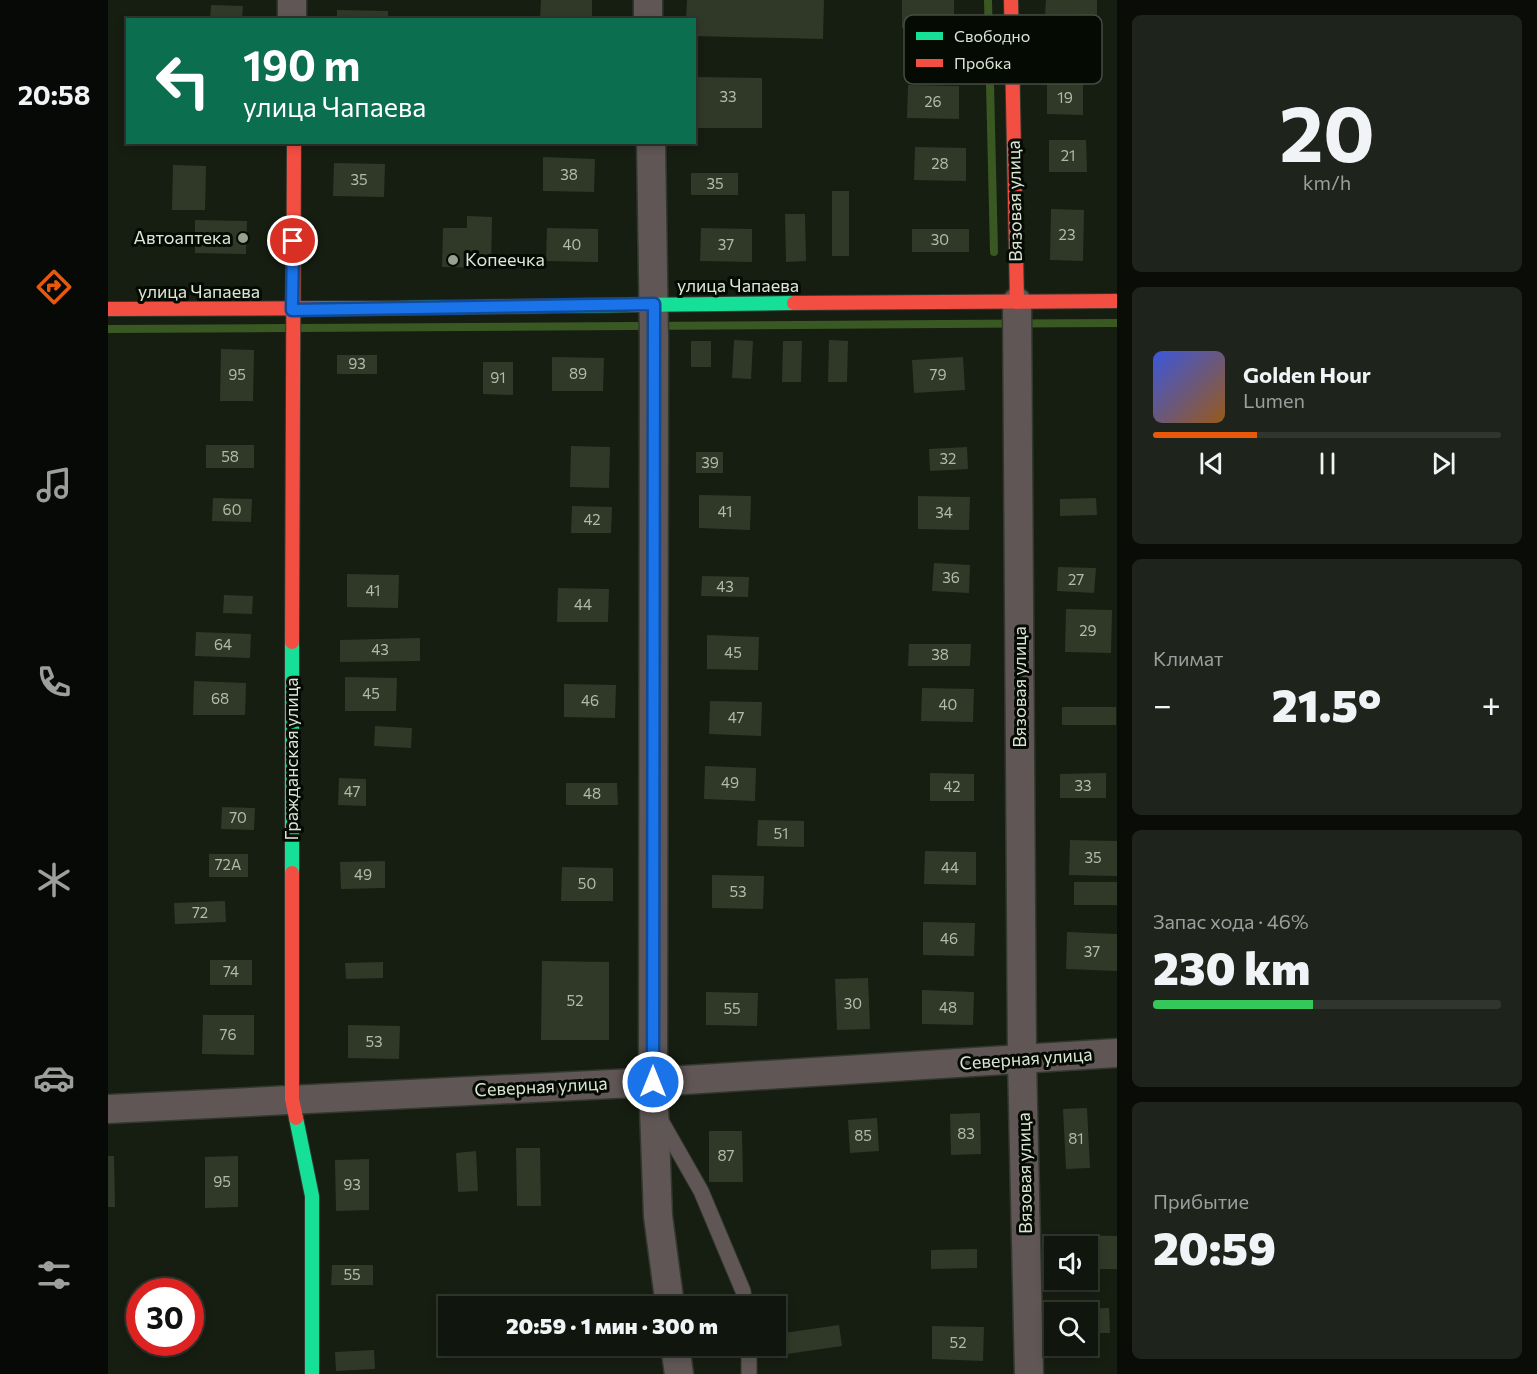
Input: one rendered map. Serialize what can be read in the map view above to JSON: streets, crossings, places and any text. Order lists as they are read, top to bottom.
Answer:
{
  "streets": {
    "street": [
      "Вязовая улица",
      "улица Чапаева",
      "Гражданская улица",
      "Северная улица"
    ]
  },
  "crossings": [
    ["Вязовая улица", "улица Чапаева"],
    ["Вязовая улица", "Северная улица"],
    ["улица Чапаева", "Гражданская улица"],
    ["Гражданская улица", "Северная улица"]
  ],
  "places": ["Автоаптека", "Копеечка"],
  "house_numbers": [
    "33",
    "19",
    "26",
    "21",
    "28",
    "38",
    "35",
    "35",
    "23",
    "30",
    "40",
    "37",
    "93",
    "89",
    "95",
    "79",
    "91",
    "58",
    "32",
    "39",
    "60",
    "41",
    "34",
    "42",
    "36",
    "27",
    "43",
    "41",
    "44",
    "29",
    "64",
    "43",
    "45",
    "38",
    "45",
    "68",
    "46",
    "40",
    "47",
    "49",
    "33",
    "42",
    "47",
    "48",
    "70",
    "51",
    "35",
    "72А",
    "44",
    "49",
    "50",
    "53",
    "72",
    "46",
    "37",
    "74",
    "52",
    "30",
    "48",
    "55",
    "76",
    "53",
    "83",
    "85",
    "81",
    "87",
    "95",
    "93",
    "55",
    "52"
  ],
  "legend": ["Свободно", "Пробка"],
  "page": {
    "tabs": "20:58",
    "tile": [
      ["20", "km/h"],
      "Климат",
      ["Запас хода · 46%", "230 km"],
      ["Прибытие", "20:59"]
    ],
    "turn": ["190 m", "улица Чапаева"],
    "song": ["Golden Hour", "Lumen"],
    "heat": ["−", "21.5°", "+"],
    "limit": "30",
    "trip": "20:59 · 1 мин · 300 m"
  }
}
